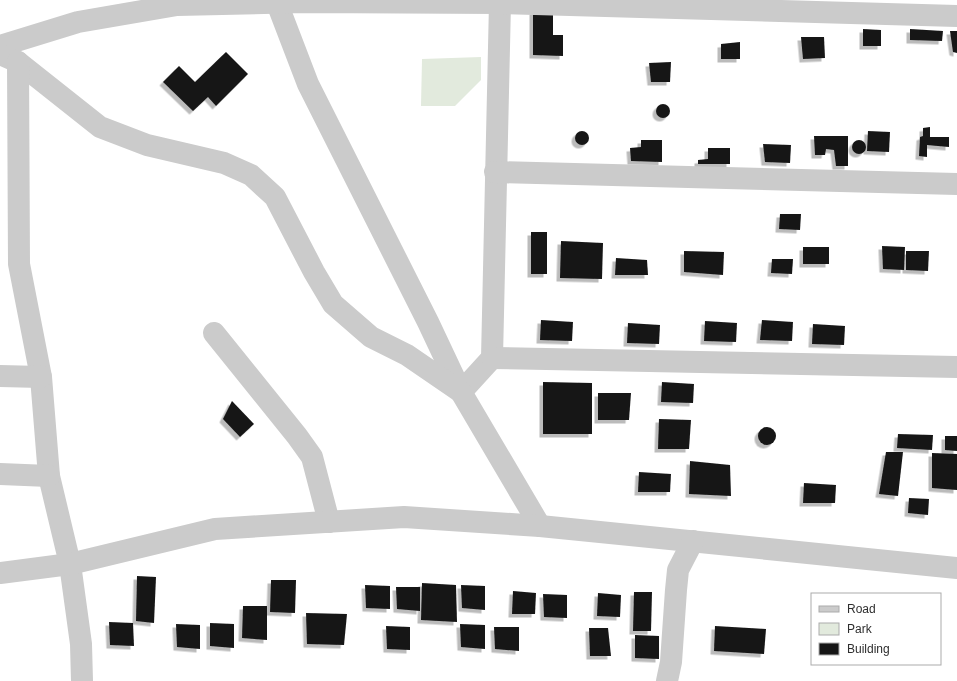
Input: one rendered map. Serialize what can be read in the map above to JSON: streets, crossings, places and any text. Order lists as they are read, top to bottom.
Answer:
{
  "legend": ["Road", "Park", "Building"]
}
